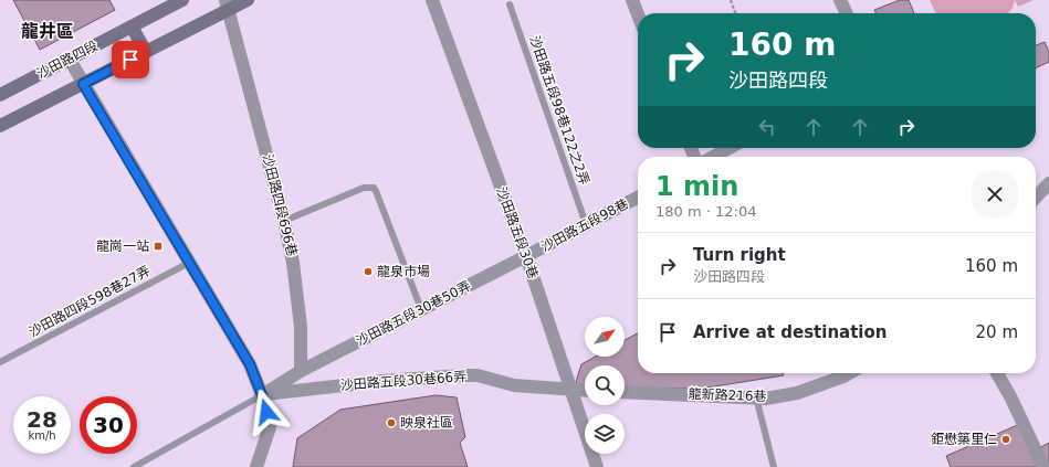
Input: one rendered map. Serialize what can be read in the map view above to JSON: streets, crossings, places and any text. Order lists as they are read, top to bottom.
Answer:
{
  "streets": {
    "street": [
      "沙田路四段",
      "沙田路四段696巷",
      "沙田路五段98巷",
      "沙田路五段30巷",
      "沙田路五段30巷50弄",
      "沙田路五段30巷66弄",
      "龍新路216巷"
    ],
    "lane": ["沙田路五段98巷122之2弄", "沙田路四段598巷27弄"]
  },
  "crossings": [
    ["沙田路五段98巷122之2弄", "沙田路五段98巷"],
    ["沙田路四段696巷", "沙田路五段30巷50弄"],
    ["沙田路五段98巷", "沙田路五段30巷"],
    ["沙田路五段98巷", "沙田路五段30巷50弄"],
    ["沙田路五段30巷", "沙田路五段30巷50弄"],
    ["沙田路五段30巷", "沙田路五段30巷66弄"]
  ],
  "districts": ["龍井區"],
  "places": {
    "transit": ["龍崗一站"],
    "other": ["龍泉市場", "映泉社區", "鉅懋築里仁"]
  },
  "north": "top right",
  "page": {
    "turn": ["160 m", "沙田路四段"],
    "heading": ["1 min", "180 m · 12:04"],
    "list": [
      {
        "name": "Turn right",
        "note": "沙田路四段",
        "value": "160 m"
      },
      {
        "name": "Arrive at destination",
        "value": "20 m"
      }
    ],
    "speed": "28 km/h",
    "limit": "30"
  }
}
